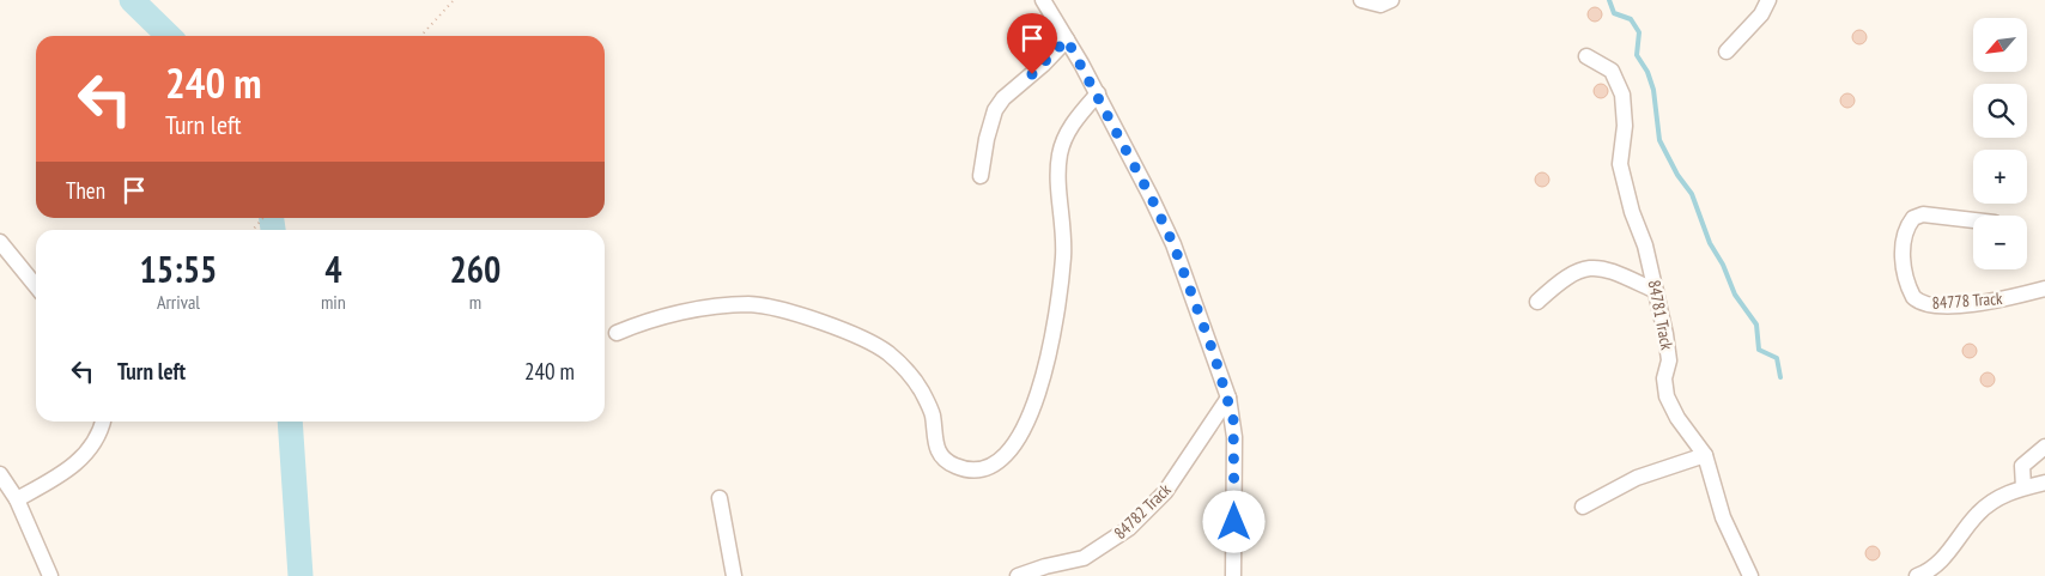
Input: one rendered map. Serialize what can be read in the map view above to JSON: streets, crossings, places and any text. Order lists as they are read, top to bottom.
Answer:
{
  "streets": {
    "street": ["84778 Track", "84781 Track", "84782 Track"]
  },
  "north": "bottom left",
  "page": {
    "map_buttons": ["+", "−"],
    "turn": ["240 m", "Turn left"],
    "then": "Then",
    "eta": [
      "15:55",
      "Arrival",
      "4",
      "min",
      "260",
      "m"
    ],
    "list": [
      {
        "name": "Turn left",
        "value": "240 m"
      }
    ]
  }
}
